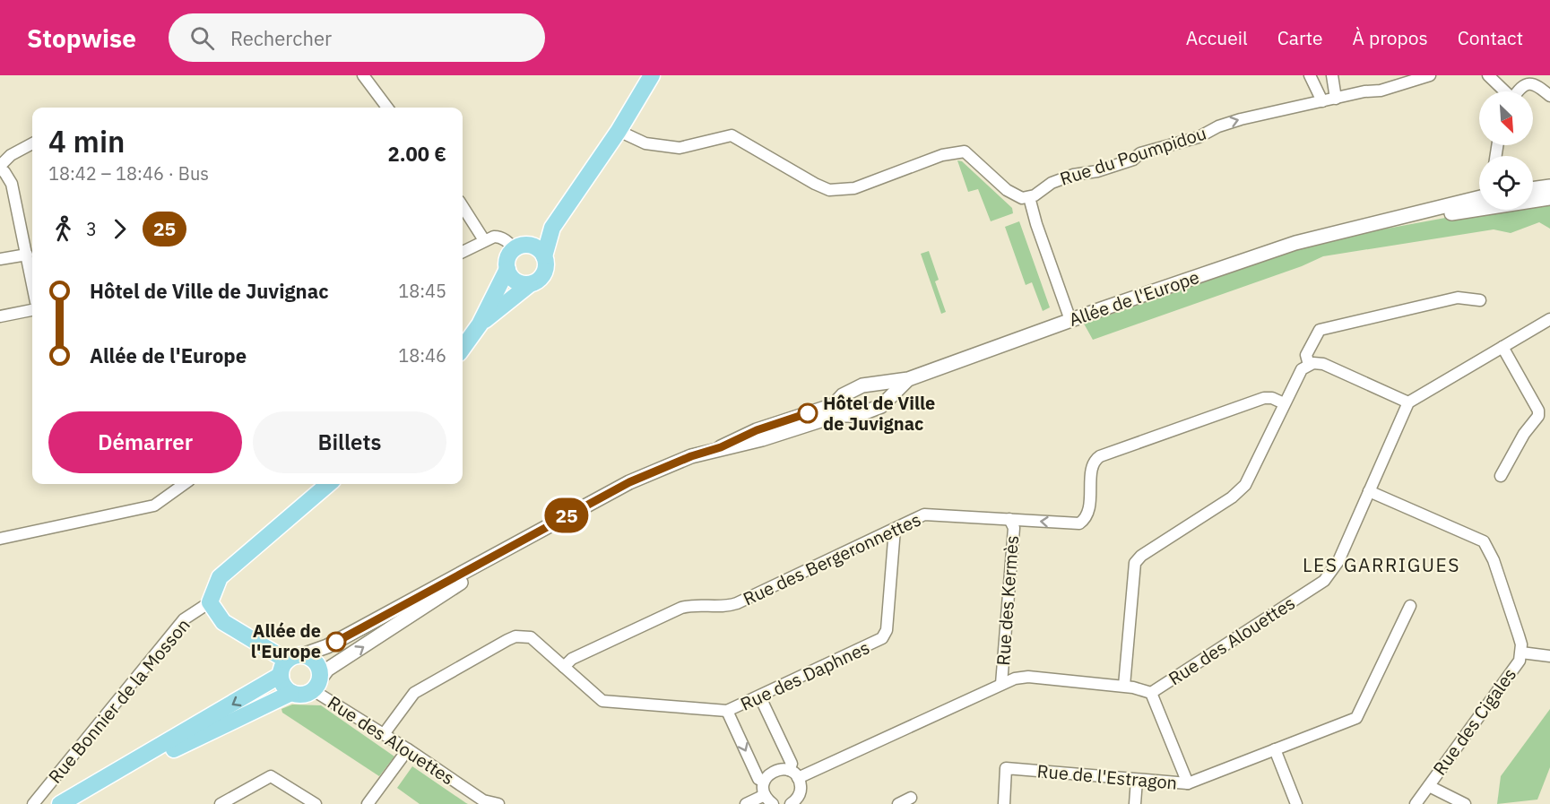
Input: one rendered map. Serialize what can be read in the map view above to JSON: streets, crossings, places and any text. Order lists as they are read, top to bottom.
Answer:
{
  "streets": {
    "street": [
      "Rue du Poumpidou",
      "Allée de l'Europe",
      "Rue des Bergeronnettes",
      "Rue des Kermès",
      "Rue des Alouettes",
      "Rue des Daphnes",
      "Rue Bonnier de la Mosson",
      "Rue des Cigales",
      "Rue de l'Estragon"
    ]
  },
  "crossings": [
    ["Allée de l'Europe", "Rue des Alouettes"],
    ["Rue des Bergeronnettes", "Rue des Kermès"],
    ["Rue des Bergeronnettes", "Rue des Daphnes"],
    ["Rue des Kermès", "Rue des Alouettes"],
    ["Rue des Alouettes", "Rue des Cigales"]
  ],
  "one_way": ["Rue du Poumpidou", "Rue des Bergeronnettes"],
  "districts": ["LES GARRIGUES"],
  "places": ["Hôtel de Ville de Juvignac", "Allée de l'Europe"],
  "lines": ["bus line 25"],
  "north": "bottom right",
  "page": {
    "header": "Stopwise",
    "search": "Rechercher",
    "nav": [
      "Accueil",
      "Carte",
      "À propos",
      "Contact"
    ],
    "on_map": "25",
    "heading": ["4 min", "18:42 – 18:46 · Bus", "2.00 €"],
    "legs": ["3", "25"],
    "list": [
      {
        "name": "Hôtel de Ville de Juvignac",
        "value": "18:45"
      },
      {
        "name": "Allée de l'Europe",
        "value": "18:46"
      }
    ],
    "buttons": ["Démarrer", "Billets"]
  }
}
